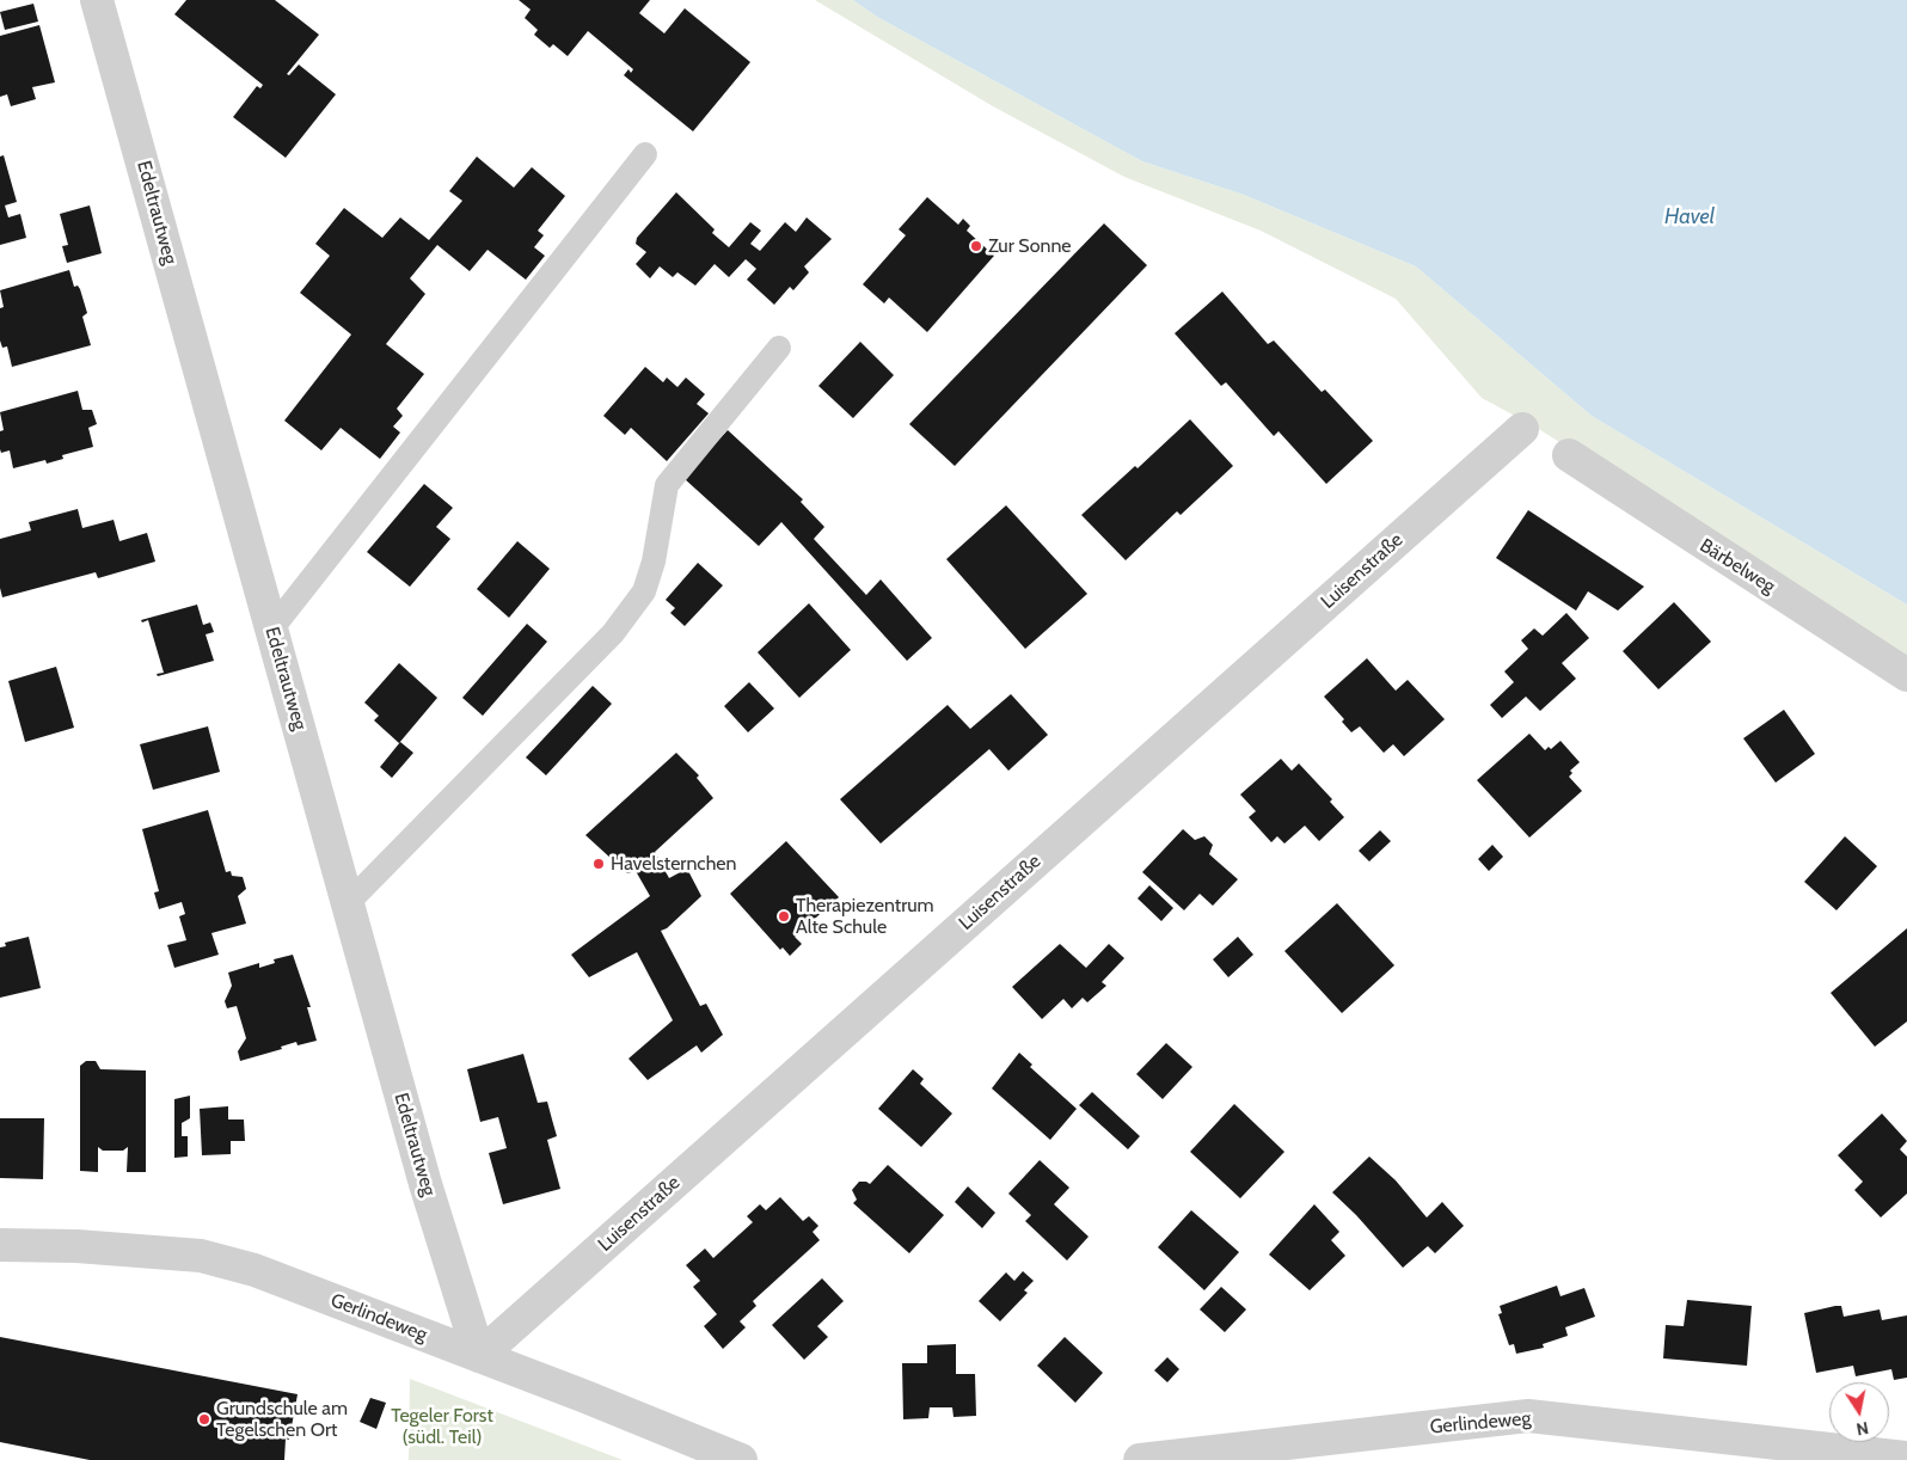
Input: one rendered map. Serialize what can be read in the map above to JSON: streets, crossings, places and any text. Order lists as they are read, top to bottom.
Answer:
{
  "streets": {
    "street": [
      "Edeltrautweg",
      "Bärbelweg",
      "Luisenstraße",
      "Gerlindeweg"
    ]
  },
  "crossings": [
    ["Edeltrautweg", "Luisenstraße"],
    ["Edeltrautweg", "Gerlindeweg"],
    ["Luisenstraße", "Gerlindeweg"]
  ],
  "water": ["Havel"],
  "parks": ["Tegeler Forst (südl. Teil)"],
  "places": [
    "Zur Sonne",
    "Havelsternchen",
    "Therapiezentrum Alte Schule",
    "Grundschule am Tegelschen Ort"
  ],
  "north": "bottom"
}
